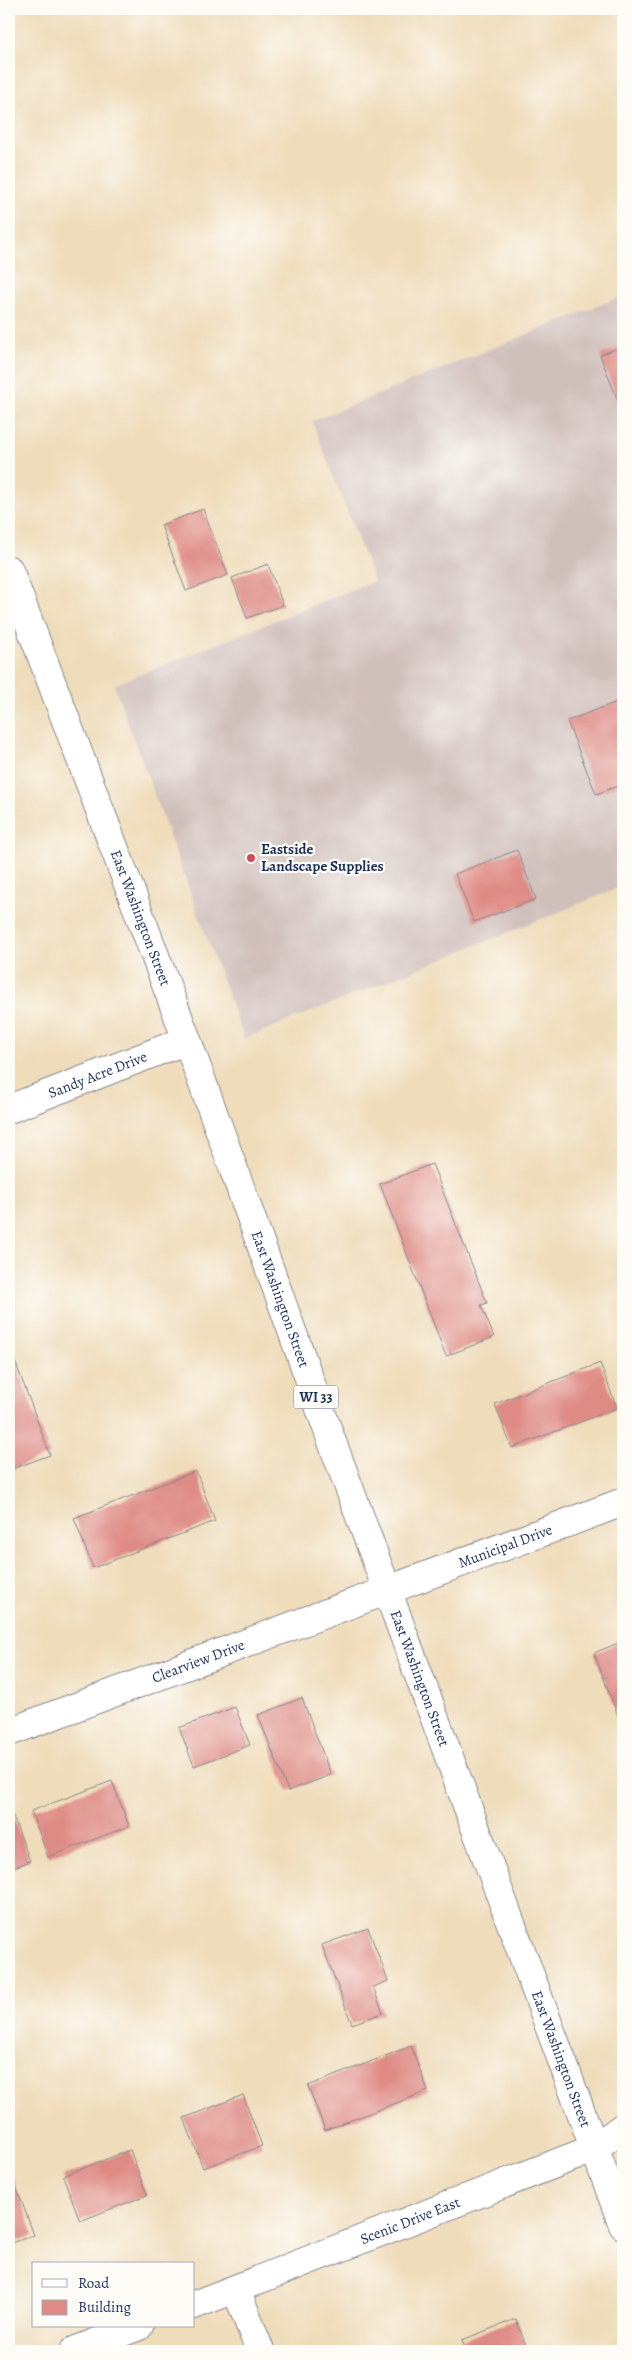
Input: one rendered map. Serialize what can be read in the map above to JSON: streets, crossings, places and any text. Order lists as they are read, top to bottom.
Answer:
{
  "streets": {
    "main road": [
      "East Washington Street",
      "Sandy Acre Drive",
      "WI 33",
      "Municipal Drive",
      "Clearview Drive",
      "Scenic Drive East"
    ]
  },
  "crossings": [
    ["East Washington Street", "Sandy Acre Drive"],
    ["East Washington Street", "Municipal Drive"],
    ["East Washington Street", "Clearview Drive"],
    ["East Washington Street", "Scenic Drive East"],
    ["Municipal Drive", "Clearview Drive"]
  ],
  "places": ["Eastside Landscape Supplies"],
  "legend": ["Road", "Building"]
}
